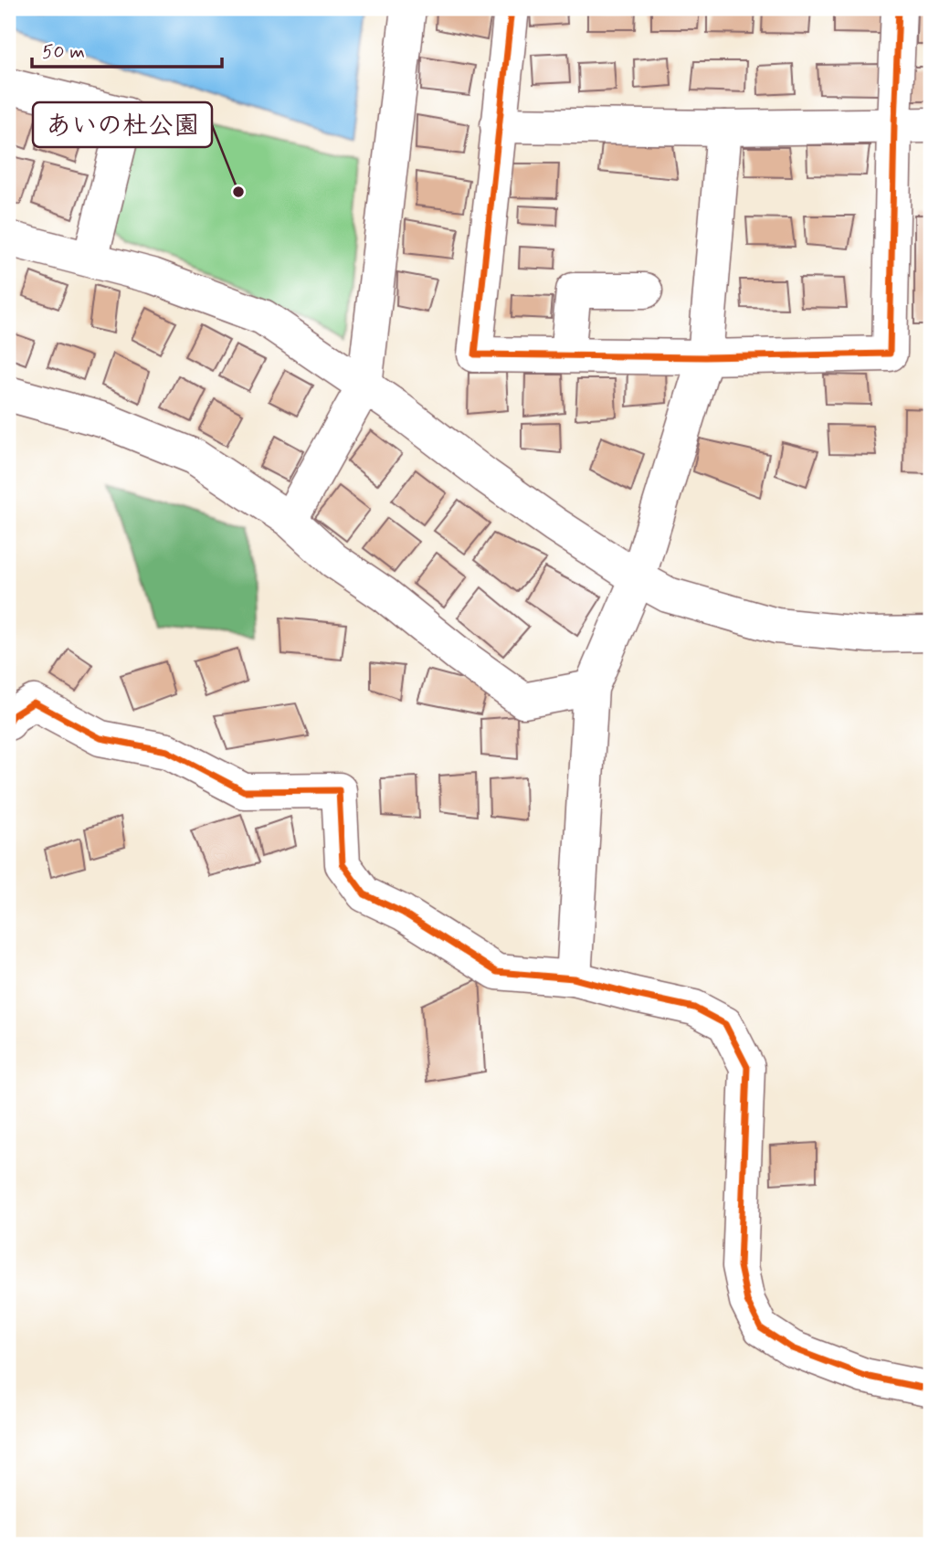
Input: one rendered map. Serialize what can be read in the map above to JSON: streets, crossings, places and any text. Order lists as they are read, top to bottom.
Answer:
{
  "places": ["あいの杜公園"],
  "scale_bar": "50 m"
}
